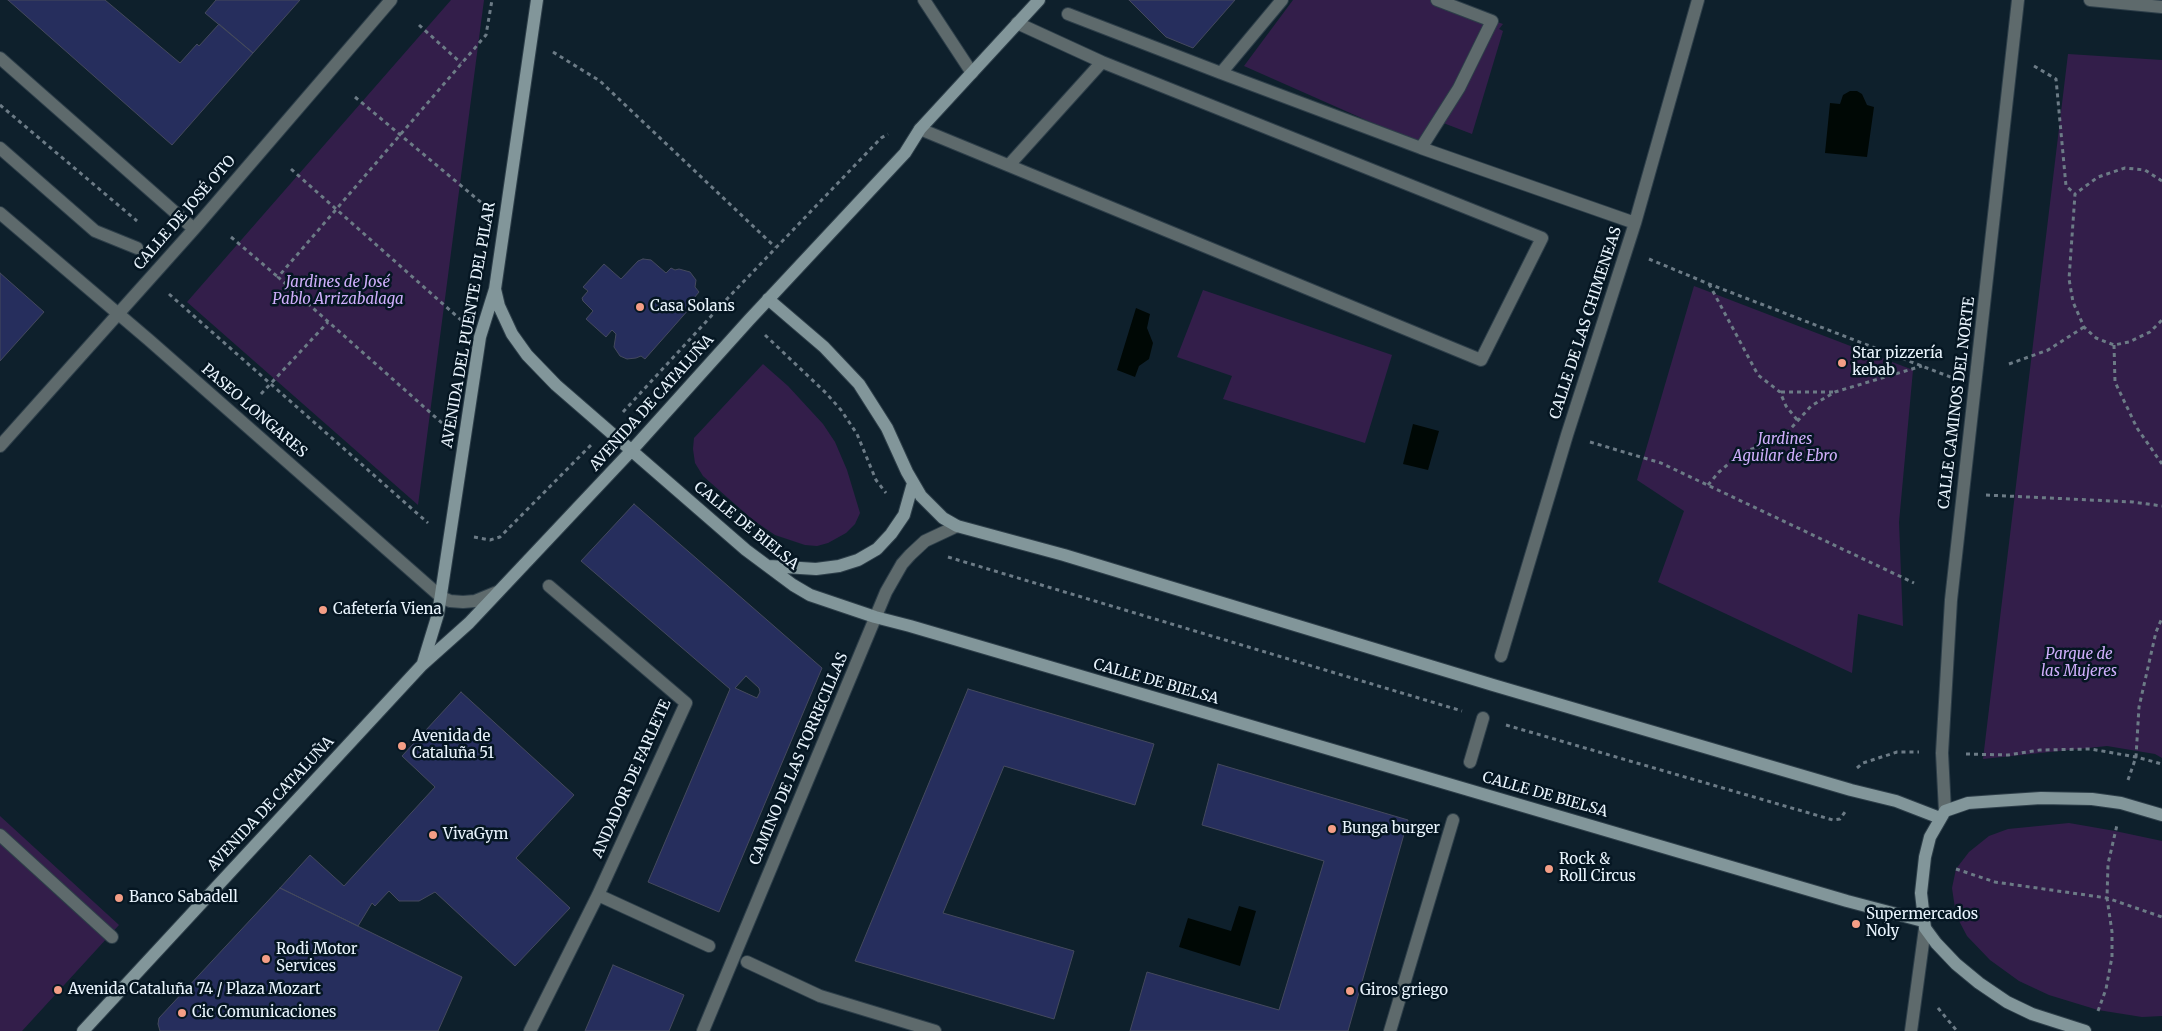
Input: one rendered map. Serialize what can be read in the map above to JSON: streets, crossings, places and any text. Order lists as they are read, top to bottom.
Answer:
{
  "streets": {
    "street": [
      "CALLE DE JOSÉ OTO",
      "CALLE DE LAS CHIMENEAS",
      "AVENIDA DEL PUENTE DEL PILAR",
      "AVENIDA DE CATALUÑA",
      "CALLE CAMINOS DEL NORTE",
      "PASEO LONGARES",
      "CALLE DE BIELSA",
      "CAMINO DE LAS TORRECILLAS",
      "ANDADOR DE FARLETE"
    ]
  },
  "crossings": [
    ["CALLE DE JOSÉ OTO", "PASEO LONGARES"],
    ["AVENIDA DEL PUENTE DEL PILAR", "AVENIDA DE CATALUÑA"],
    ["AVENIDA DEL PUENTE DEL PILAR", "PASEO LONGARES"],
    ["AVENIDA DEL PUENTE DEL PILAR", "CALLE DE BIELSA"],
    ["AVENIDA DE CATALUÑA", "PASEO LONGARES"],
    ["AVENIDA DE CATALUÑA", "CALLE DE BIELSA"],
    ["CALLE DE BIELSA", "CAMINO DE LAS TORRECILLAS"]
  ],
  "parks": ["Jardines de José Pablo Arrizabalaga", "Jardines Aguilar de Ebro", "Parque de las Mujeres"],
  "places": [
    "Casa Solans",
    "Star pizzería kebab",
    "Cafetería Viena",
    "Avenida de Cataluña 51",
    "Bunga burger",
    "VivaGym",
    "Rock & Roll Circus",
    "Banco Sabadell",
    "Supermercados Noly",
    "Rodi Motor Services",
    "Avenida Cataluña 74 / Plaza Mozart",
    "Giros griego",
    "Cic Comunicaciones"
  ]
}
